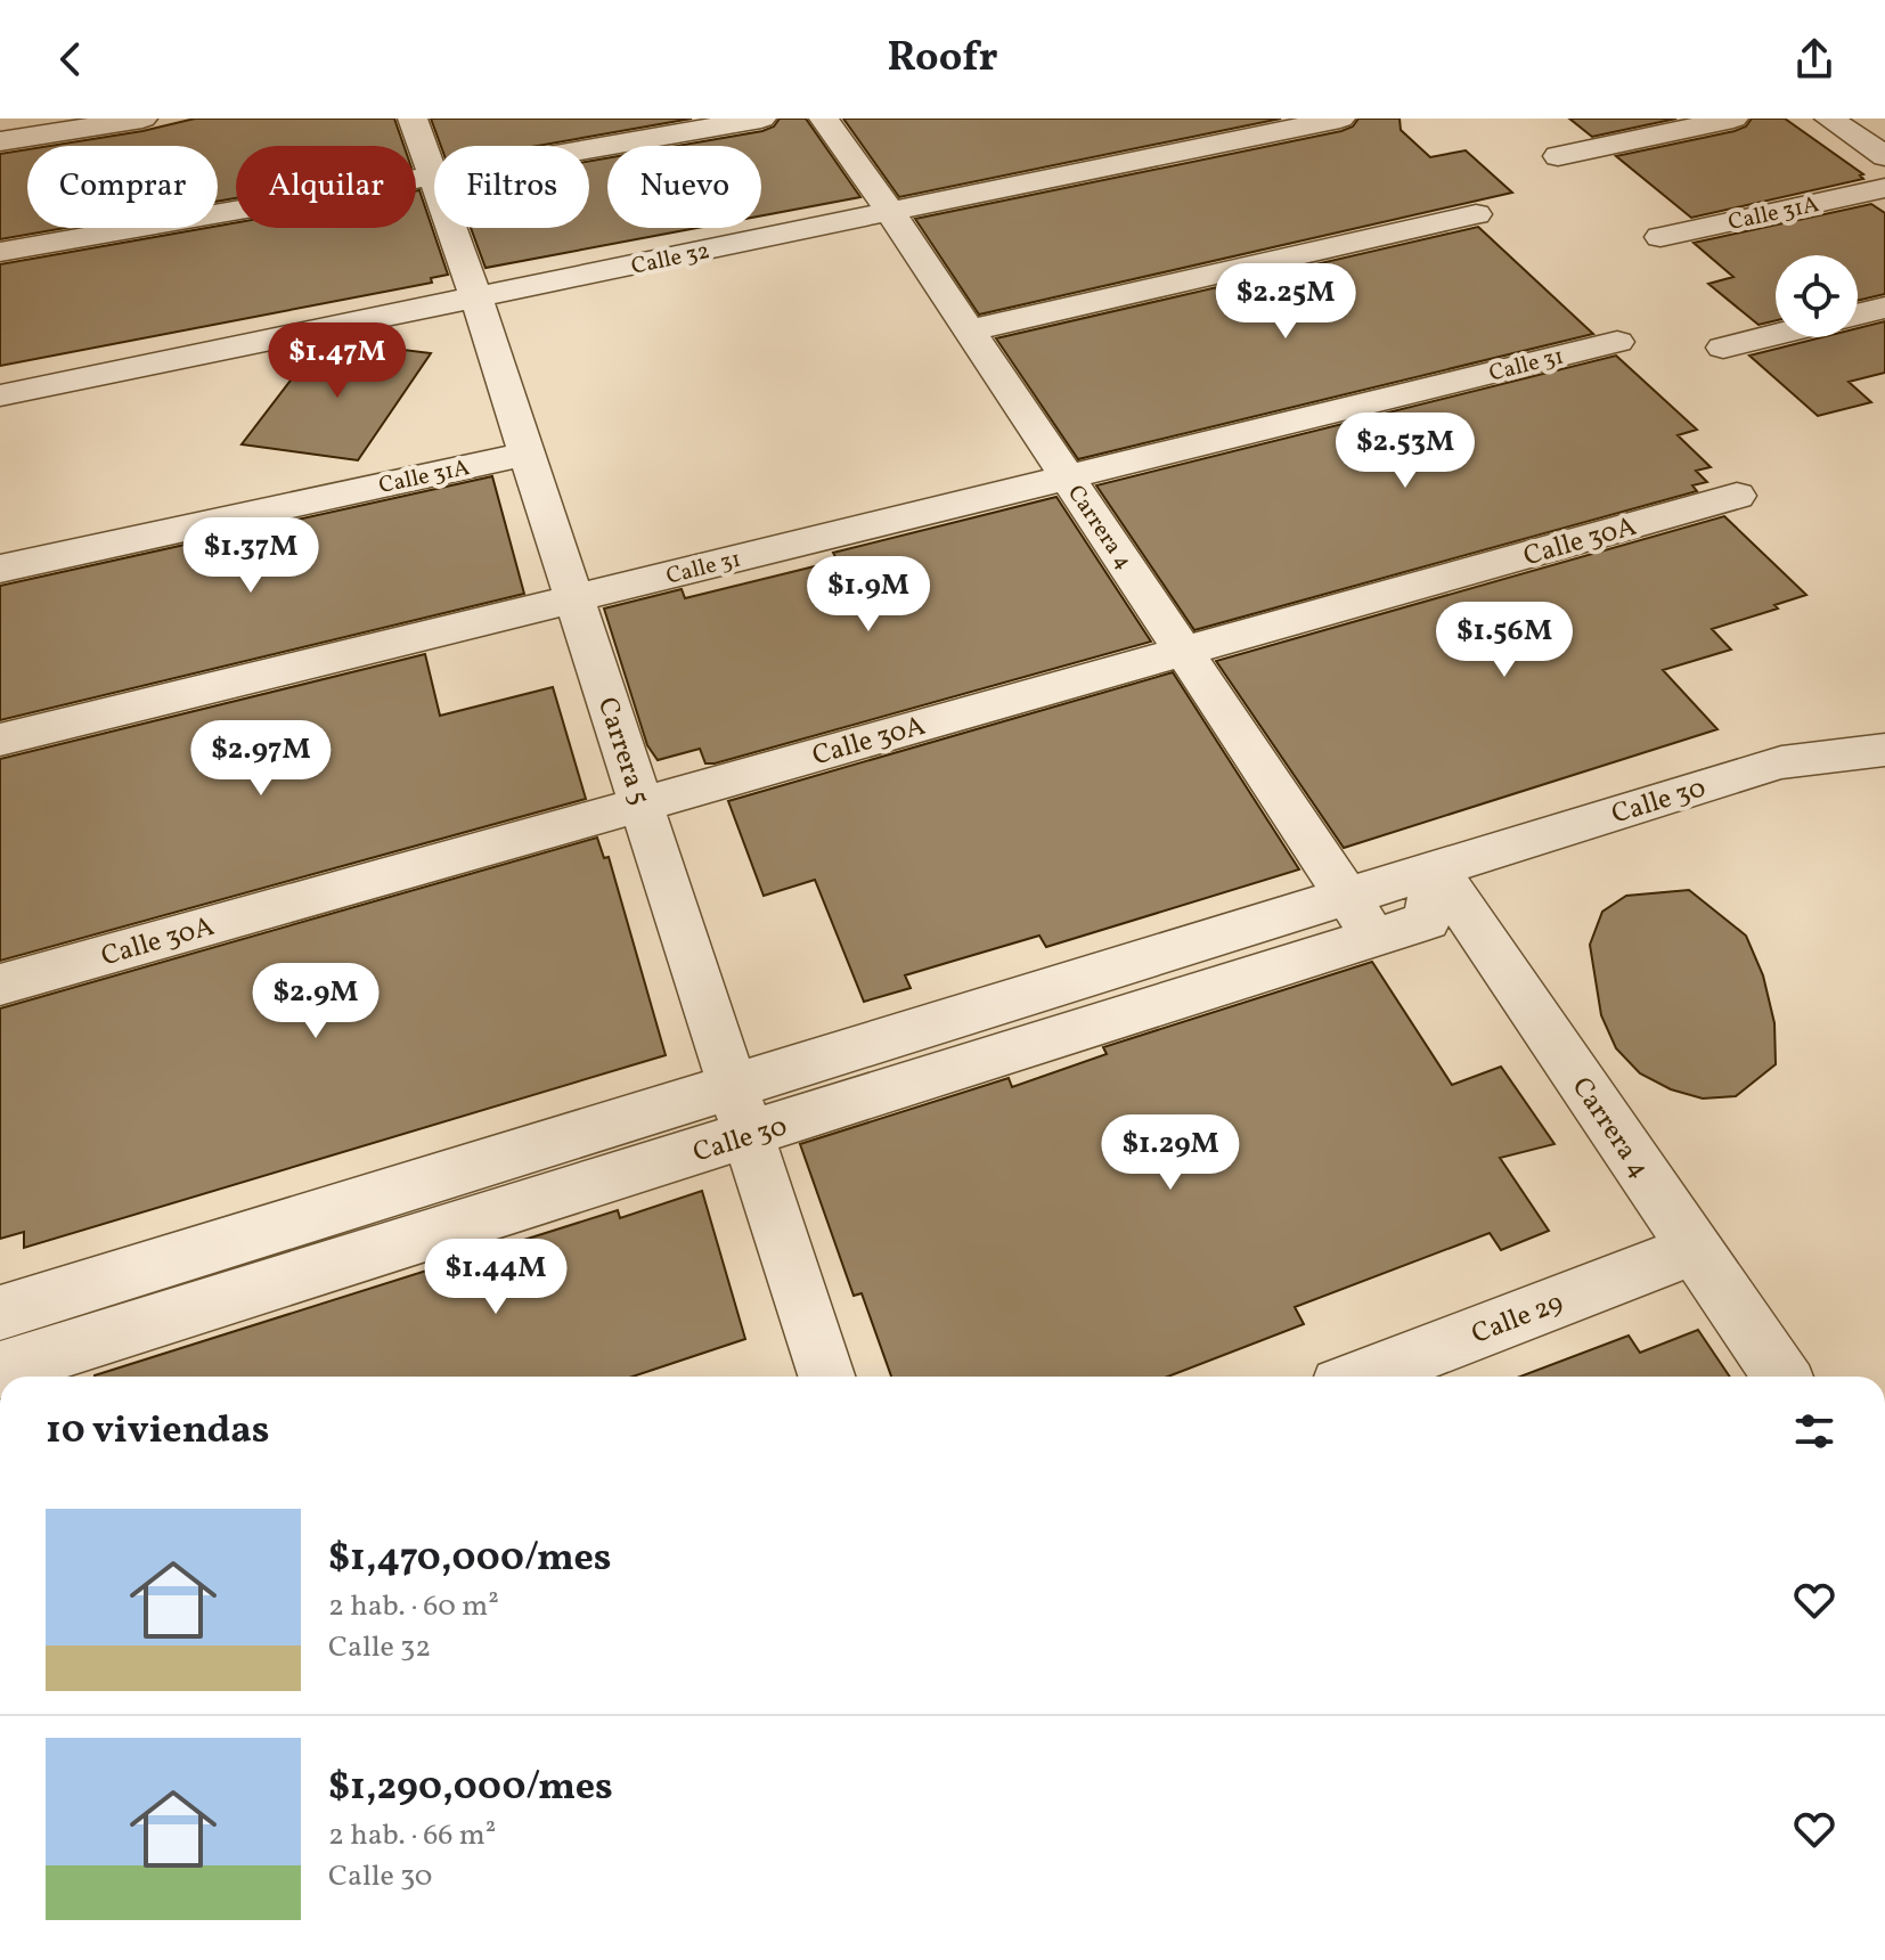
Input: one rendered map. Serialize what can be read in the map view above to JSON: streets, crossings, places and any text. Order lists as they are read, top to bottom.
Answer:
{
  "streets": {
    "street": [
      "Calle 31A",
      "Calle 32",
      "Calle 31",
      "Carrera 4",
      "Calle 30A",
      "Carrera 5",
      "Calle 30",
      "Calle 29"
    ]
  },
  "crossings": [
    ["Calle 31A", "Carrera 5"],
    ["Calle 32", "Carrera 4"],
    ["Calle 32", "Carrera 5"],
    ["Calle 31", "Carrera 4"],
    ["Calle 31", "Carrera 5"],
    ["Carrera 4", "Calle 30A"],
    ["Carrera 4", "Calle 30"],
    ["Carrera 4", "Calle 29"],
    ["Calle 30A", "Carrera 5"],
    ["Carrera 5", "Calle 30"]
  ],
  "page": {
    "header": "Roofr",
    "chip": [
      "Comprar",
      "Alquilar",
      "Filtros",
      "Nuevo"
    ],
    "price": [
      "$2.25M",
      "$1.47M",
      "$2.53M",
      "$1.37M",
      "$1.9M",
      "$1.56M",
      "$2.97M",
      "$2.9M",
      "$1.29M",
      "$1.44M"
    ],
    "heading": "10 viviendas",
    "list": [
      {
        "name": "$1,470,000/mes",
        "note": "2 hab. · 60 m² · Calle 32"
      },
      {
        "name": "$1,290,000/mes",
        "note": "2 hab. · 66 m² · Calle 30"
      }
    ]
  }
}
